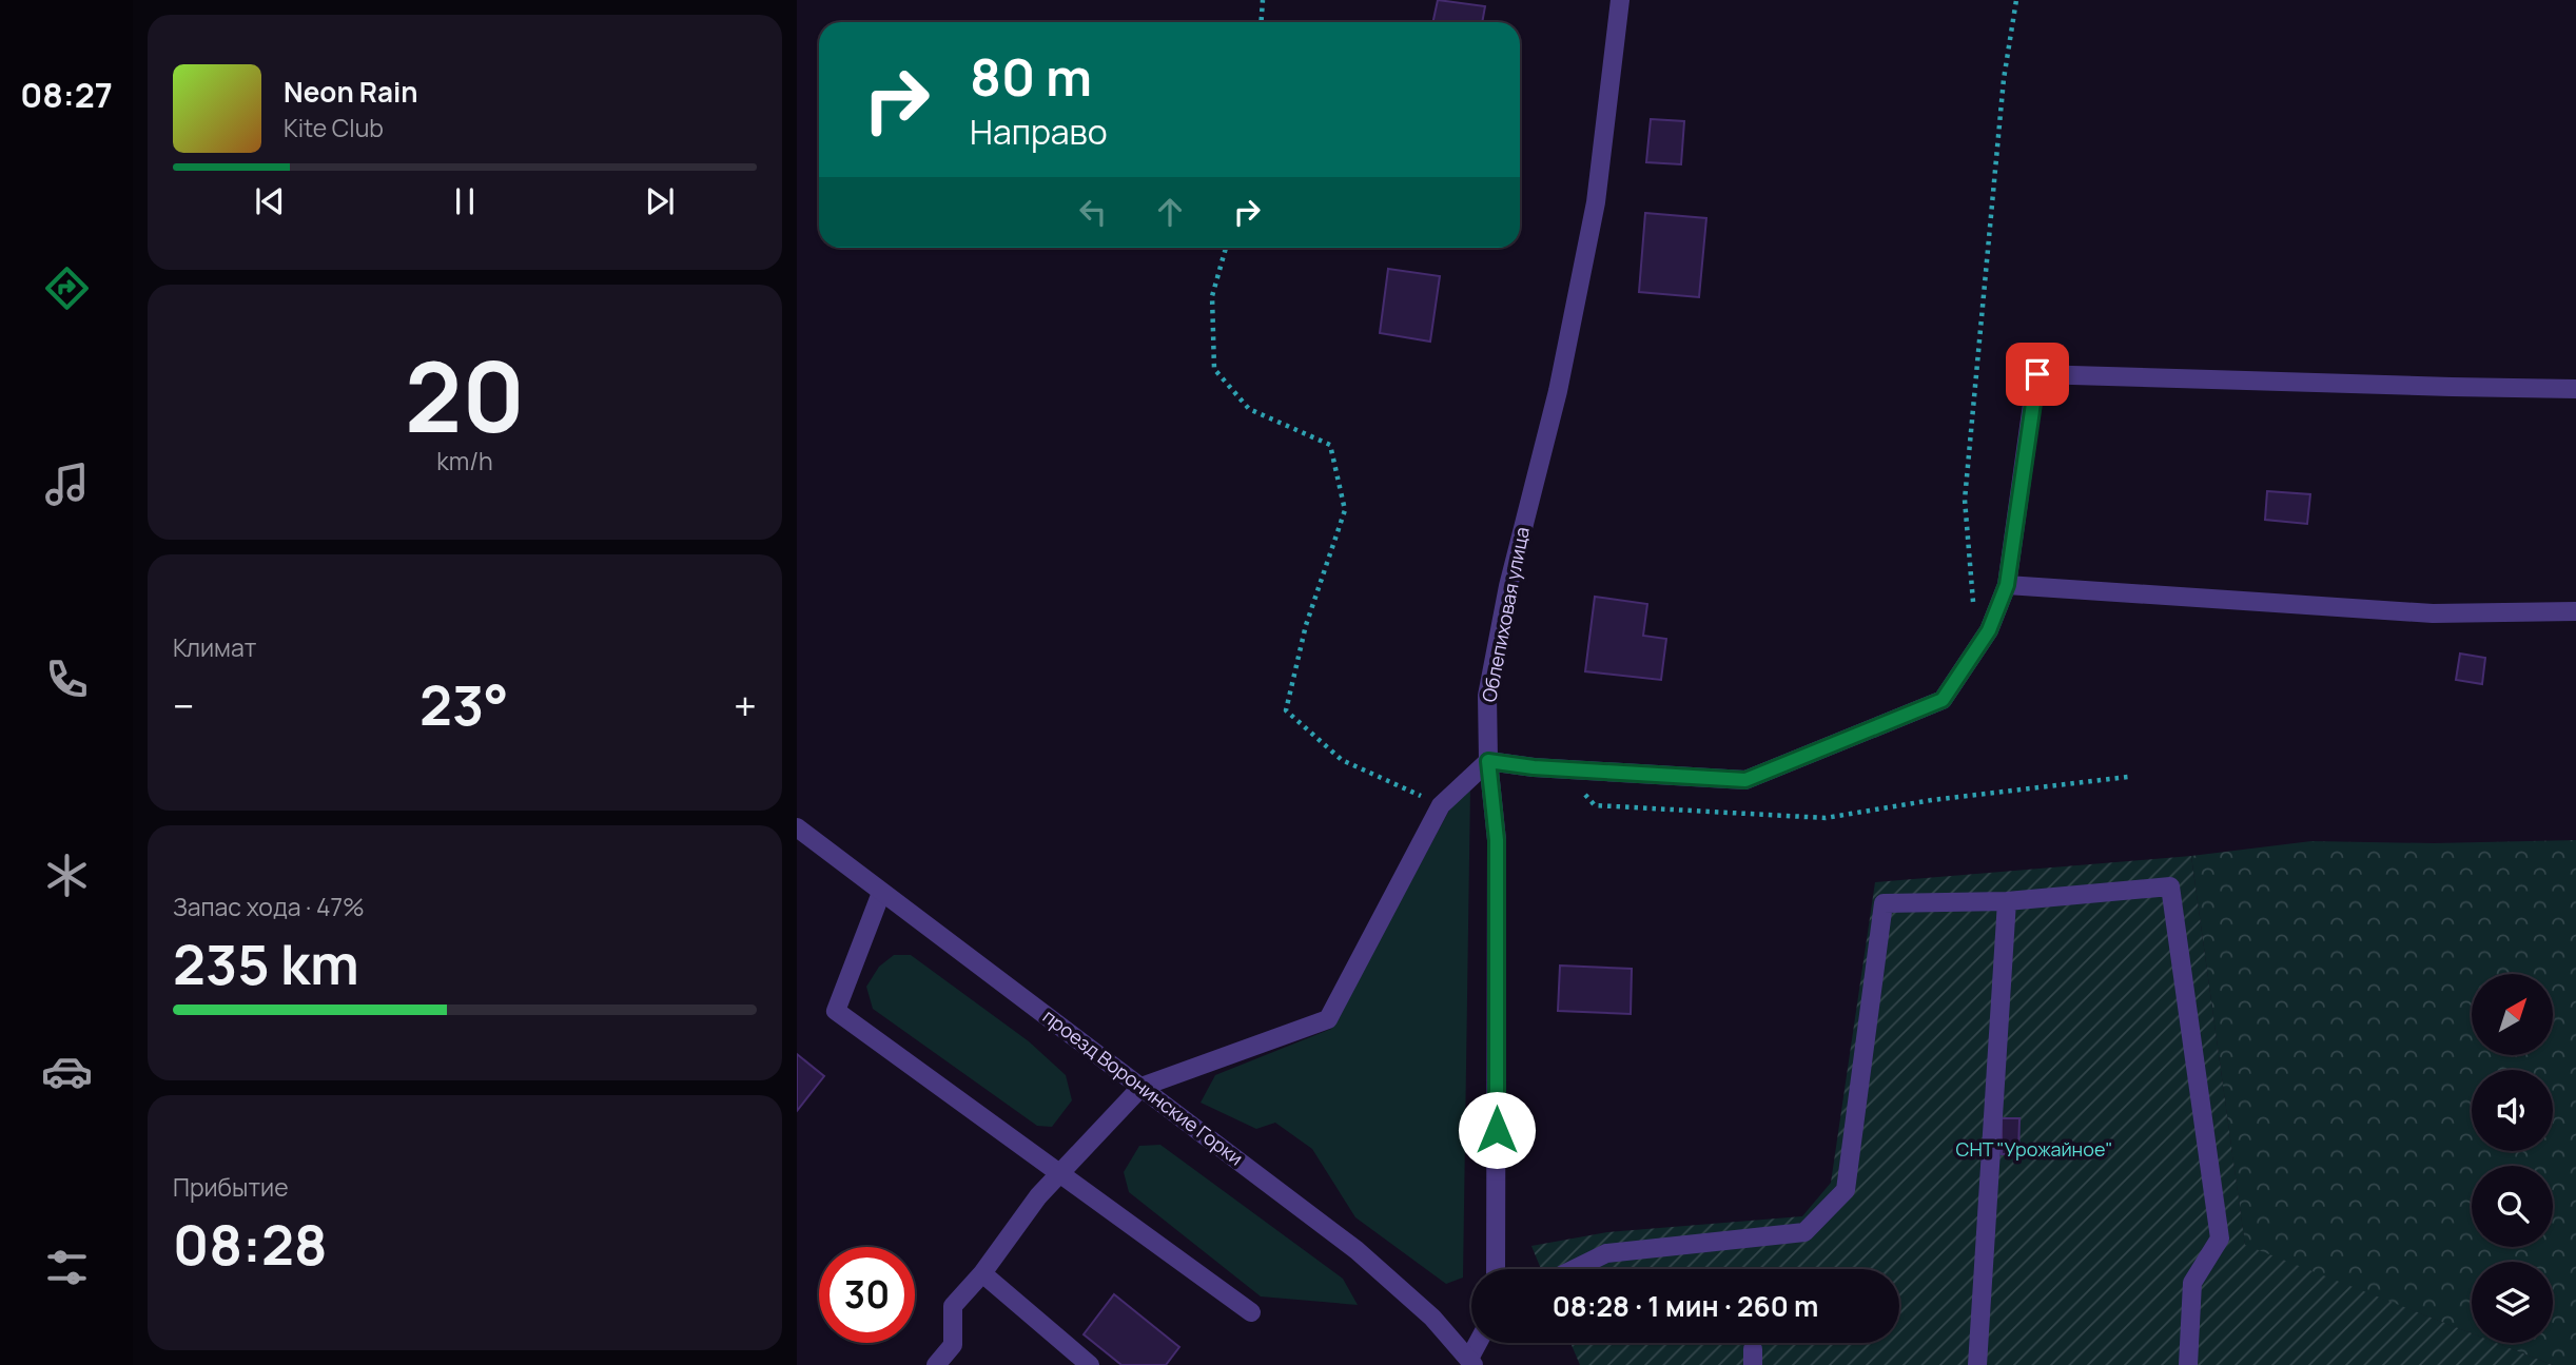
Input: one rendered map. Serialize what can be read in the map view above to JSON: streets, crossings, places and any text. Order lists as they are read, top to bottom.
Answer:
{
  "streets": {
    "street": ["Облепиховая улица", "проезд Воронинские Горки"]
  },
  "parks": ["СНТ \"Урожайное\""],
  "north": "top right",
  "page": {
    "tabs": "08:27",
    "turn": ["80 m", "Направо"],
    "song": ["Neon Rain", "Kite Club"],
    "tile": [
      ["20", "km/h"],
      "Климат",
      ["Запас хода · 47%", "235 km"],
      ["Прибытие", "08:28"]
    ],
    "heat": ["−", "23°", "+"],
    "limit": "30",
    "trip": "08:28 · 1 мин · 260 m"
  }
}
